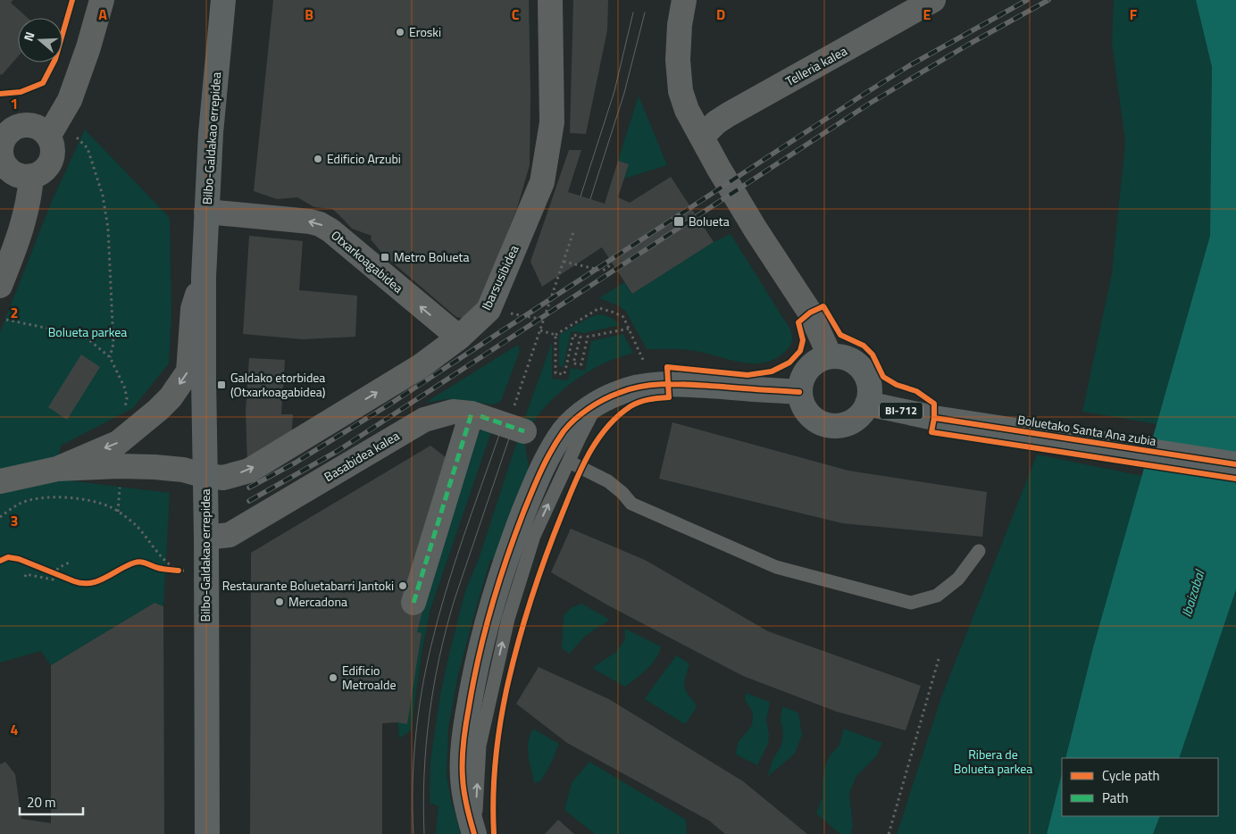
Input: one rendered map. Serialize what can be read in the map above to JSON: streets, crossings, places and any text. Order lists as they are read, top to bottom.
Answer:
{
  "streets": {
    "main road": ["Bilbo-Galdakao errepidea", "BI-712", "Boluetako Santa Ana zubia"],
    "street": [
      "Telleria kalea",
      "Otxarkoagabidea",
      "Ibarsusibidea",
      "Basabidea kalea"
    ]
  },
  "crossings": [
    ["Bilbo-Galdakao errepidea", "Otxarkoagabidea"],
    ["Bilbo-Galdakao errepidea", "Ibarsusibidea"],
    ["Bilbo-Galdakao errepidea", "Basabidea kalea"],
    ["Otxarkoagabidea", "Ibarsusibidea"]
  ],
  "one_way": ["Otxarkoagabidea", "Ibarsusibidea"],
  "water": ["Ibaizabal"],
  "parks": ["Bolueta parkea", "Ribera de Bolueta parkea"],
  "places": {
    "other": [
      "Eroski",
      "Edificio Arzubi",
      "Restaurante Boluetabarri Jantoki",
      "Mercadona",
      "Edificio Metroalde"
    ],
    "transit": ["Bolueta", "Metro Bolueta", "Galdako etorbidea (Otxarkoagabidea)"]
  },
  "legend": ["Cycle path", "Path"],
  "scale_bar": "20 m",
  "north": "left",
  "grid": {
    "columns": [
      "A",
      "B",
      "C",
      "D",
      "E",
      "F"
    ],
    "rows": [
      "1",
      "2",
      "3",
      "4"
    ]
  }
}
